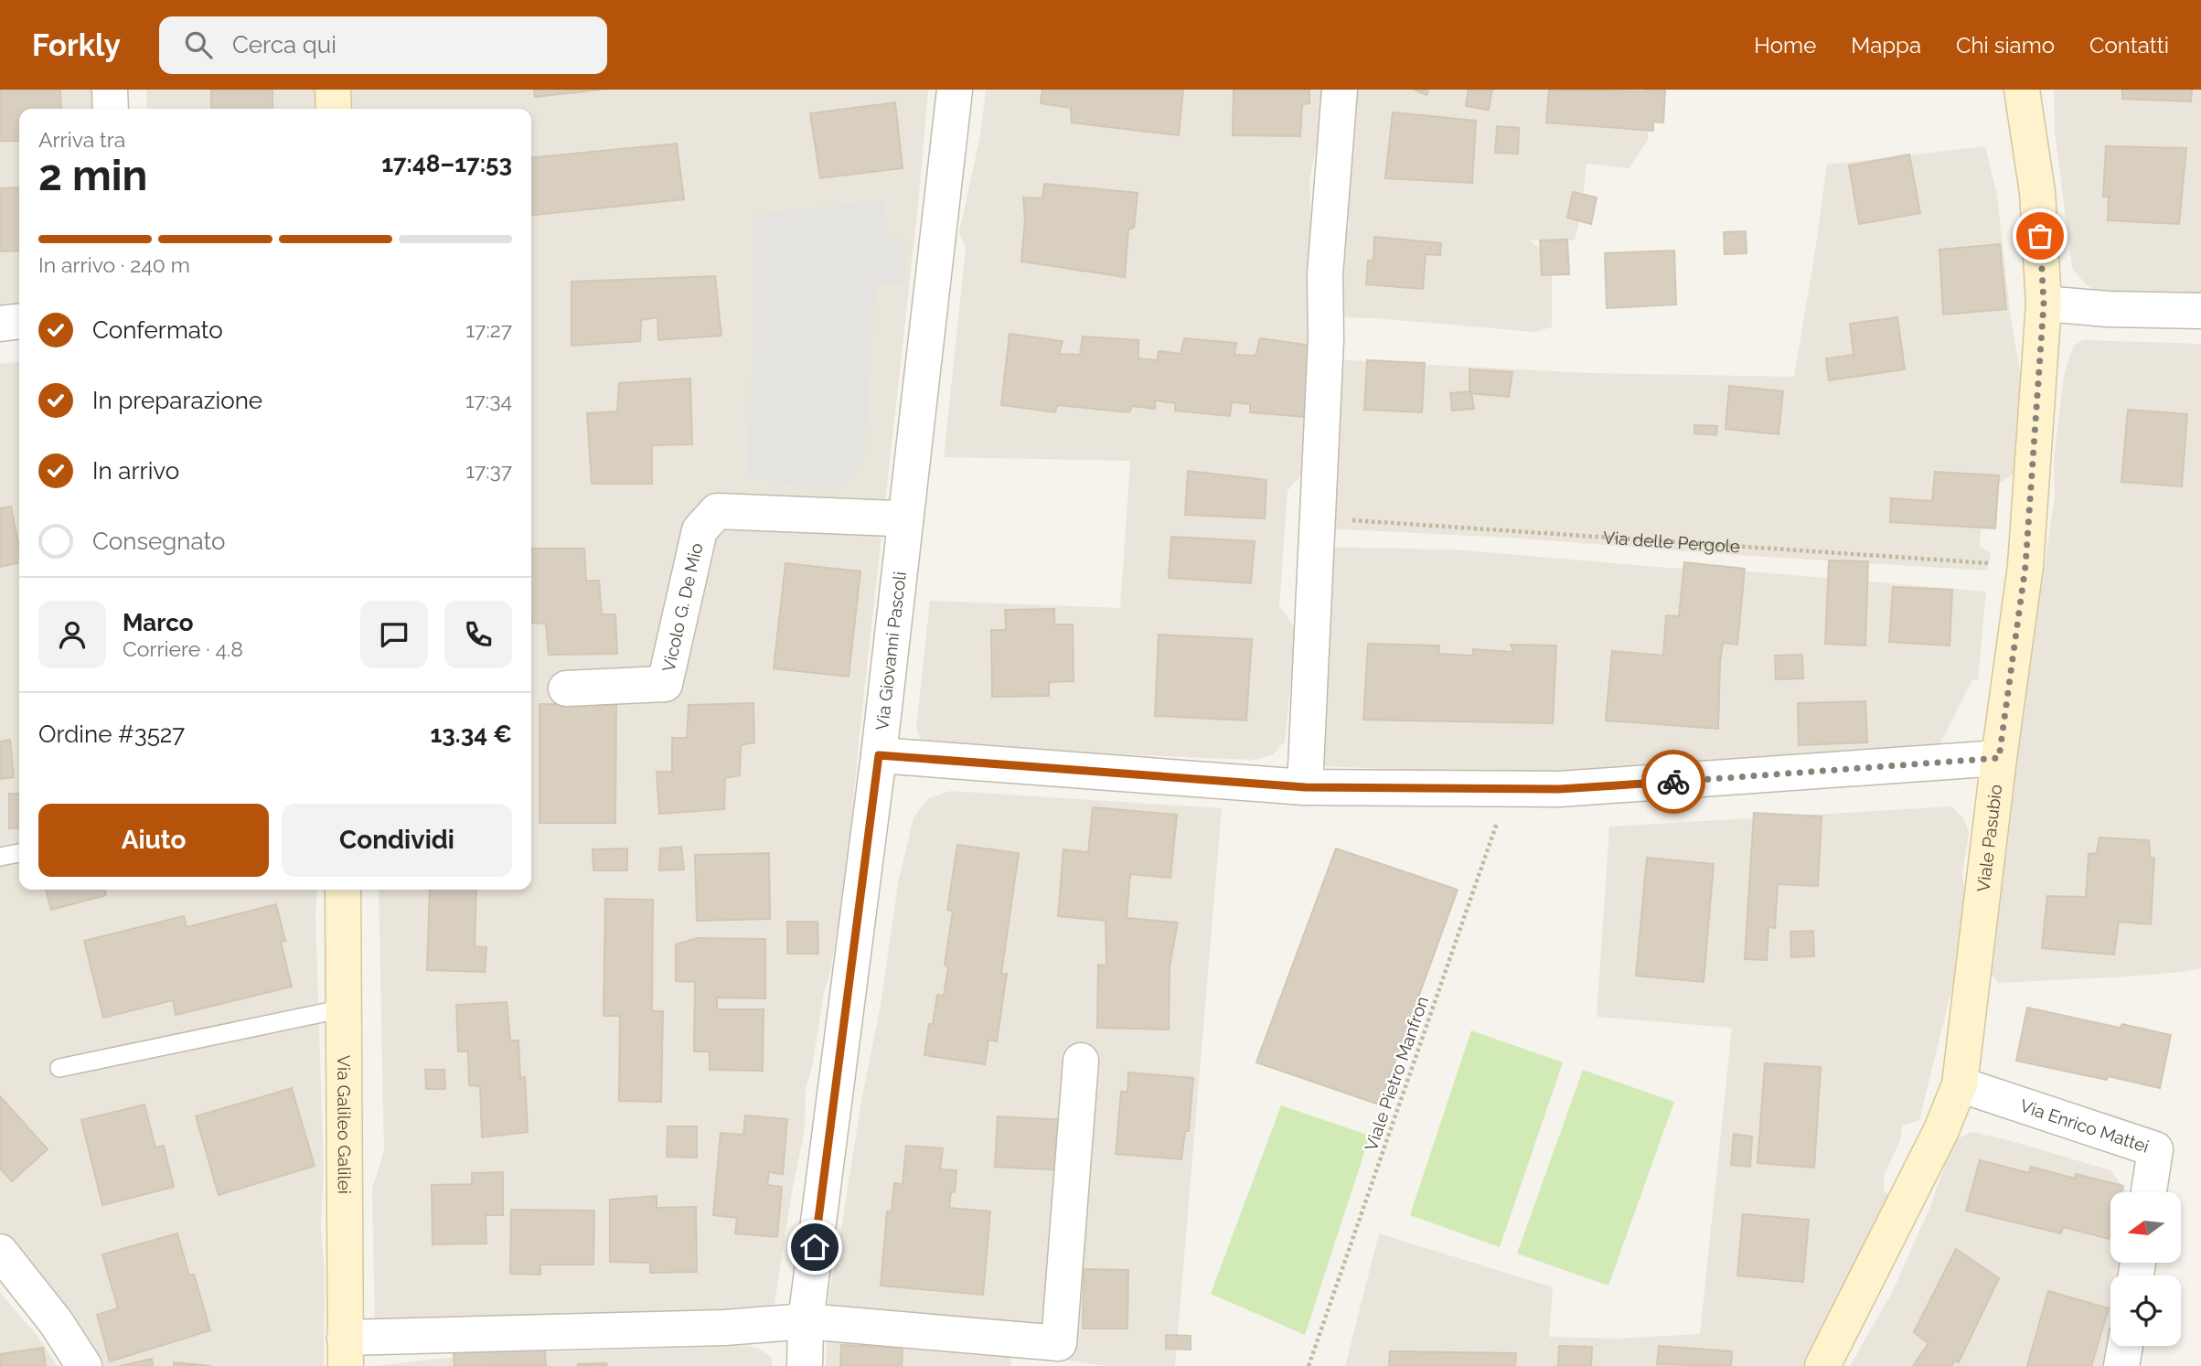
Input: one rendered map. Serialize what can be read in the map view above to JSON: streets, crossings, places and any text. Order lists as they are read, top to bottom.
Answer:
{
  "streets": {
    "street": [
      "Vicolo G. De Mio",
      "Via Giovanni Pascoli",
      "Viale Pasubio",
      "Via Galileo Galilei",
      "Via Enrico Mattei"
    ],
    "path": ["Via delle Pergole", "Viale Pietro Manfron"]
  },
  "crossings": [
    ["Via delle Pergole", "Viale Pasubio"],
    ["Vicolo G. De Mio", "Via Giovanni Pascoli"],
    ["Viale Pasubio", "Via Enrico Mattei"]
  ],
  "north": "left",
  "page": {
    "header": "Forkly",
    "search": "Cerca qui",
    "nav": [
      "Home",
      "Mappa",
      "Chi siamo",
      "Contatti"
    ],
    "heading": ["2 min", "Arriva tra", "17:48–17:53"],
    "panel": [
      "Marco",
      "Corriere · 4.8",
      "Ordine #3527",
      "13.34 €"
    ],
    "bar": "In arrivo · 240 m",
    "list": [
      ["Confermato", "17:27"],
      ["In preparazione", "17:34"],
      ["In arrivo", "17:37"],
      "Consegnato"
    ],
    "buttons": ["Aiuto", "Condividi"]
  }
}
